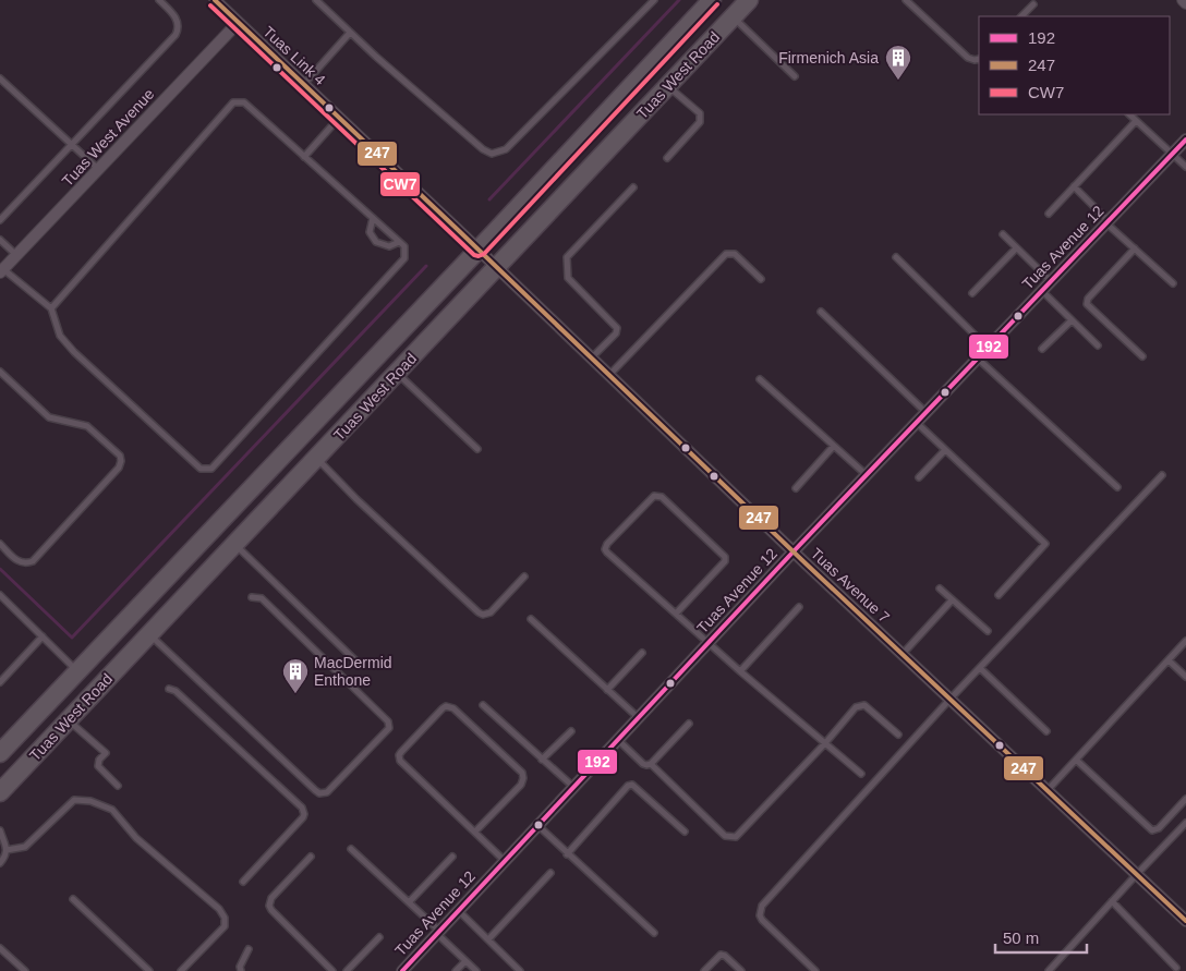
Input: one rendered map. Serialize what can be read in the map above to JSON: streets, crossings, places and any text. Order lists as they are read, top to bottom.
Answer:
{
  "streets": {
    "main road": ["Tuas West Road"],
    "street": [
      "Tuas Link 4",
      "Tuas West Avenue",
      "Tuas Avenue 12",
      "Tuas Avenue 7"
    ]
  },
  "crossings": [
    ["Tuas Link 4", "Tuas West Road"],
    ["Tuas Link 4", "Tuas West Avenue"],
    ["Tuas Link 4", "Tuas Avenue 7"],
    ["Tuas West Road", "Tuas Avenue 7"],
    ["Tuas Avenue 12", "Tuas Avenue 7"]
  ],
  "places": {
    "building": ["Firmenich Asia", "MacDermid Enthone"]
  },
  "lines": ["transit line 247", "transit line CW7", "transit line 192"],
  "legend": ["192", "247", "CW7"],
  "scale_bar": "50 m"
}
